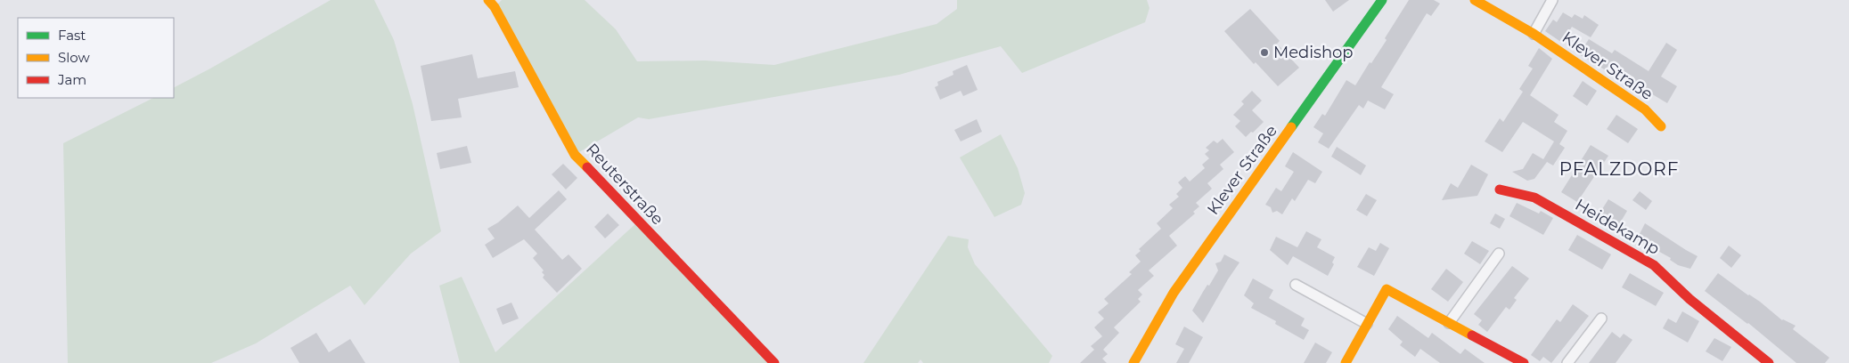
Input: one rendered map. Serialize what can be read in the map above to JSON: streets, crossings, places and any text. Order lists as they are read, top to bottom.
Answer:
{
  "streets": {
    "street": ["Klever Straße", "Reuterstraße", "Heidekamp"]
  },
  "districts": ["PFALZDORF"],
  "places": ["Medishop"],
  "legend": ["Fast", "Slow", "Jam"]
}
